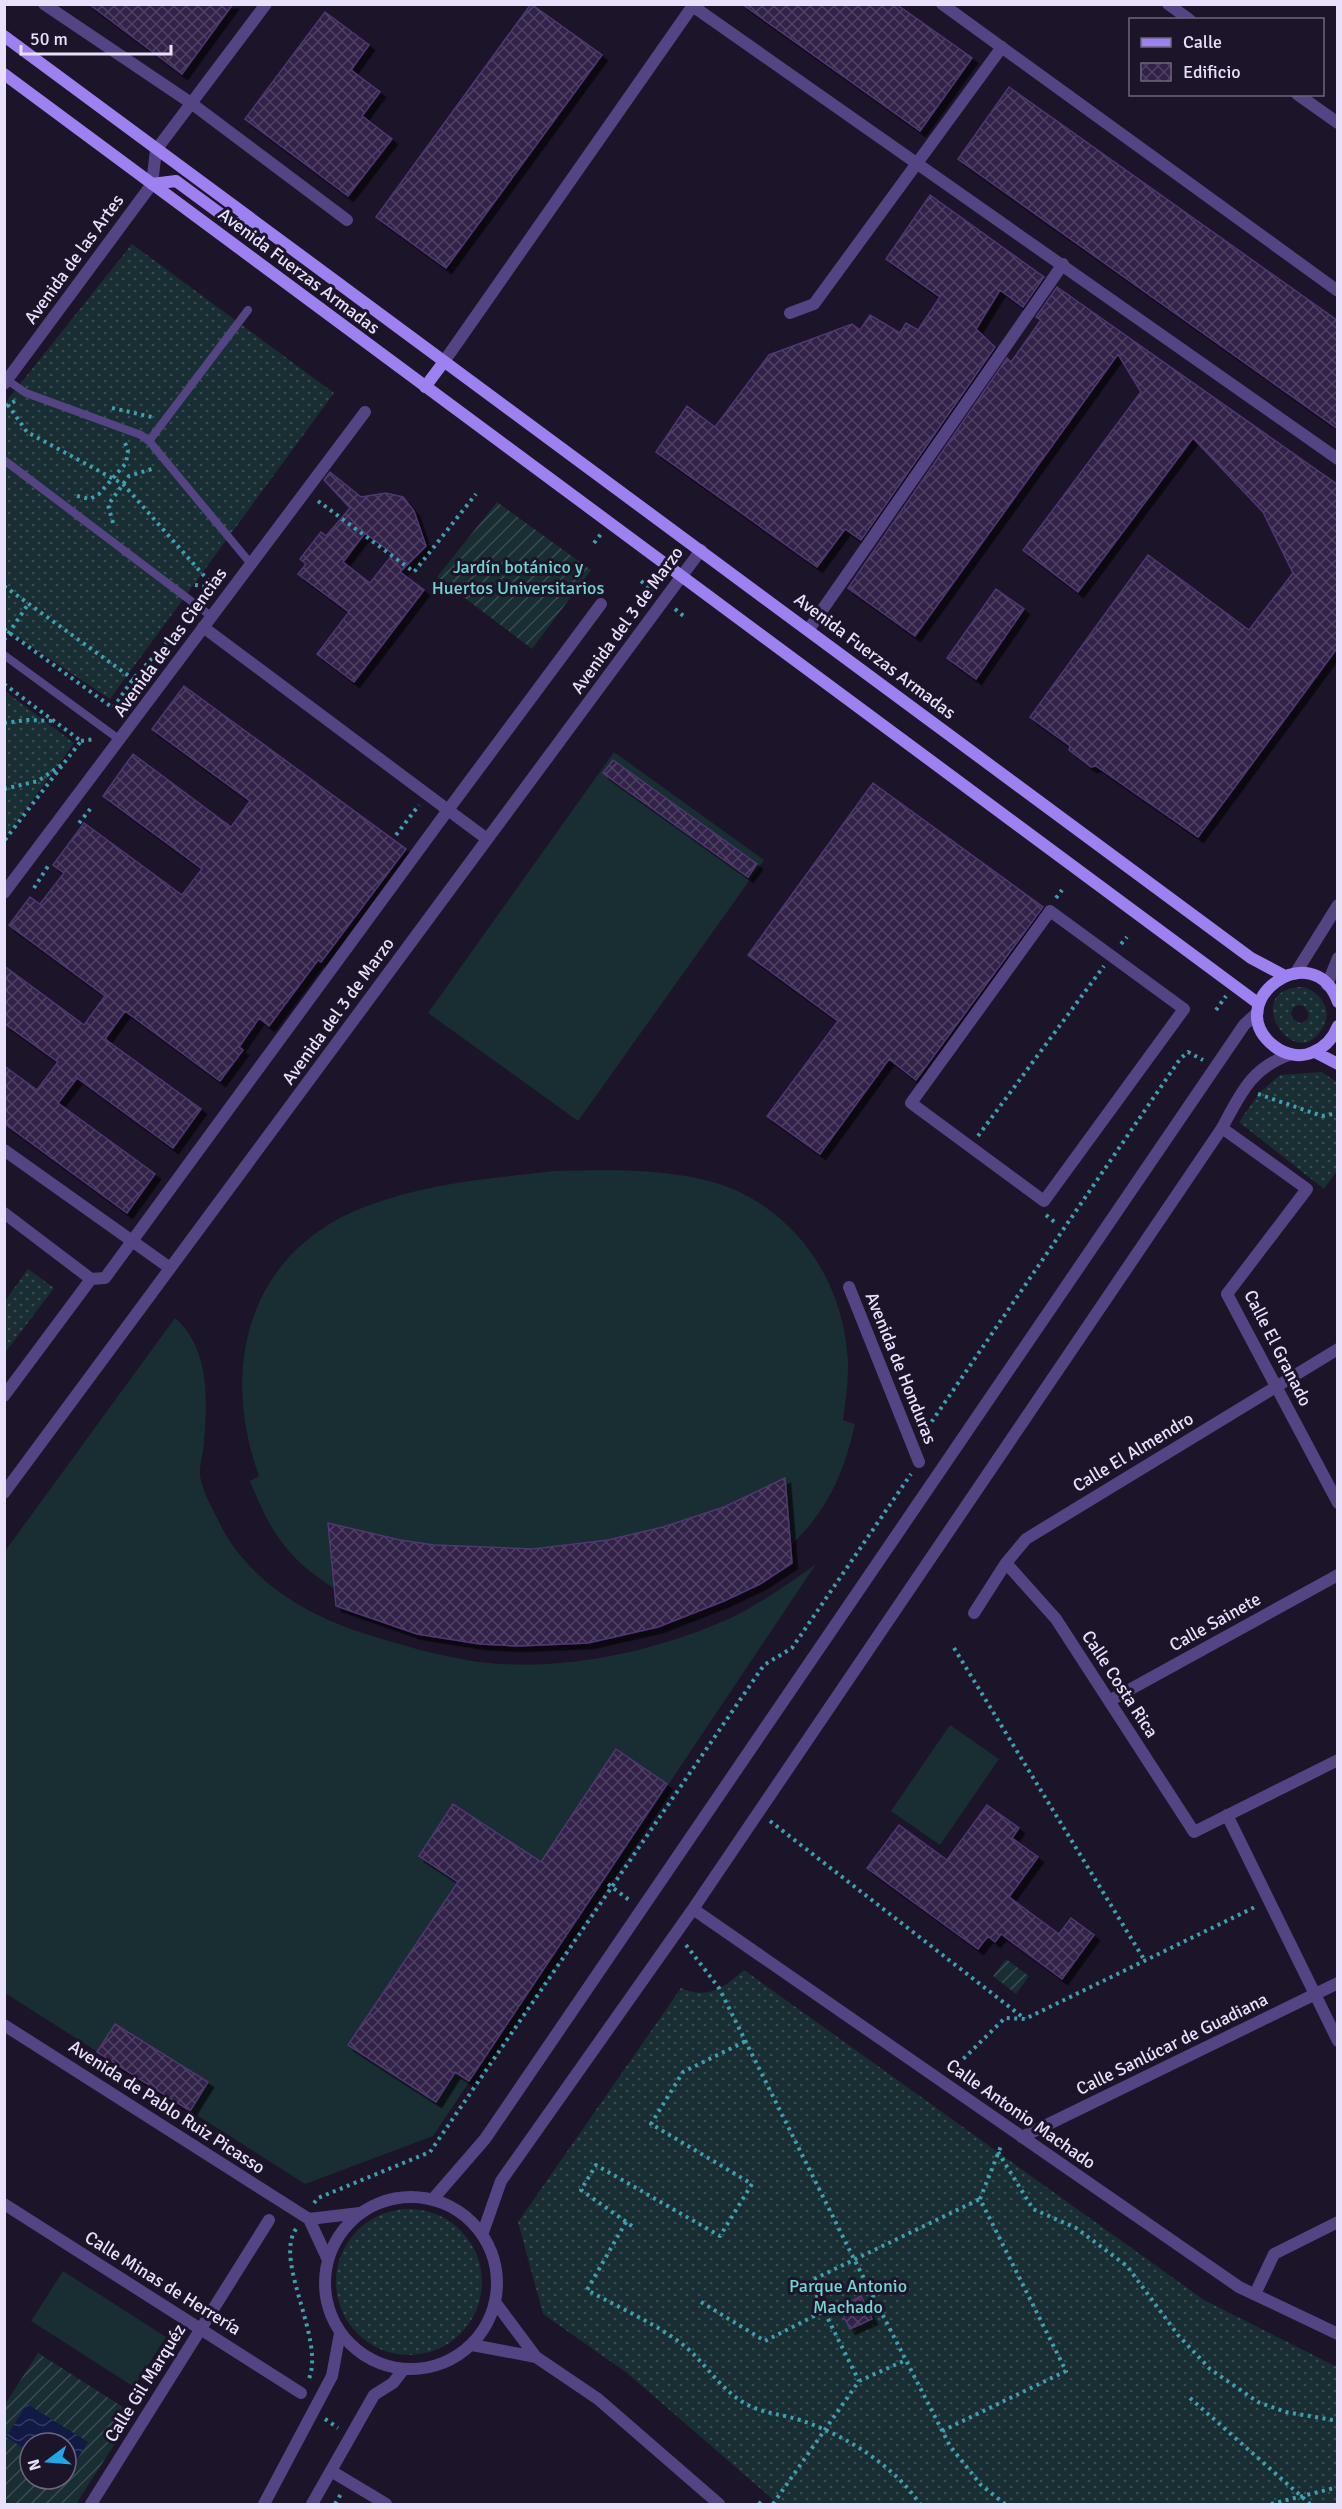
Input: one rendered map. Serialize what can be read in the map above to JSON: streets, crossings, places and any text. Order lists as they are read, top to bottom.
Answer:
{
  "streets": {
    "main road": ["Avenida Fuerzas Armadas"],
    "street": [
      "Avenida de las Artes",
      "Avenida del 3 de Marzo",
      "Avenida de las Ciencias",
      "Calle El Granado",
      "Avenida de Honduras",
      "Calle El Almendro",
      "Calle Sainete",
      "Calle Costa Rica",
      "Calle Sanlúcar de Guadiana",
      "Avenida de Pablo Ruiz Picasso",
      "Calle Antonio Machado",
      "Calle Minas de Herrería",
      "Calle Gil Marquéz"
    ]
  },
  "crossings": [
    ["Avenida de las Artes", "Avenida Fuerzas Armadas"],
    ["Avenida Fuerzas Armadas", "Avenida del 3 de Marzo"],
    ["Calle El Granado", "Calle El Almendro"],
    ["Calle El Almendro", "Calle Costa Rica"],
    ["Calle Sainete", "Calle Costa Rica"],
    ["Calle Sanlúcar de Guadiana", "Calle Antonio Machado"],
    ["Calle Minas de Herrería", "Calle Gil Marquéz"]
  ],
  "parks": ["Jardín botánico y Huertos Universitarios", "Parque Antonio Machado"],
  "legend": ["Calle", "Edificio"],
  "scale_bar": "50 m",
  "north": "left"
}
